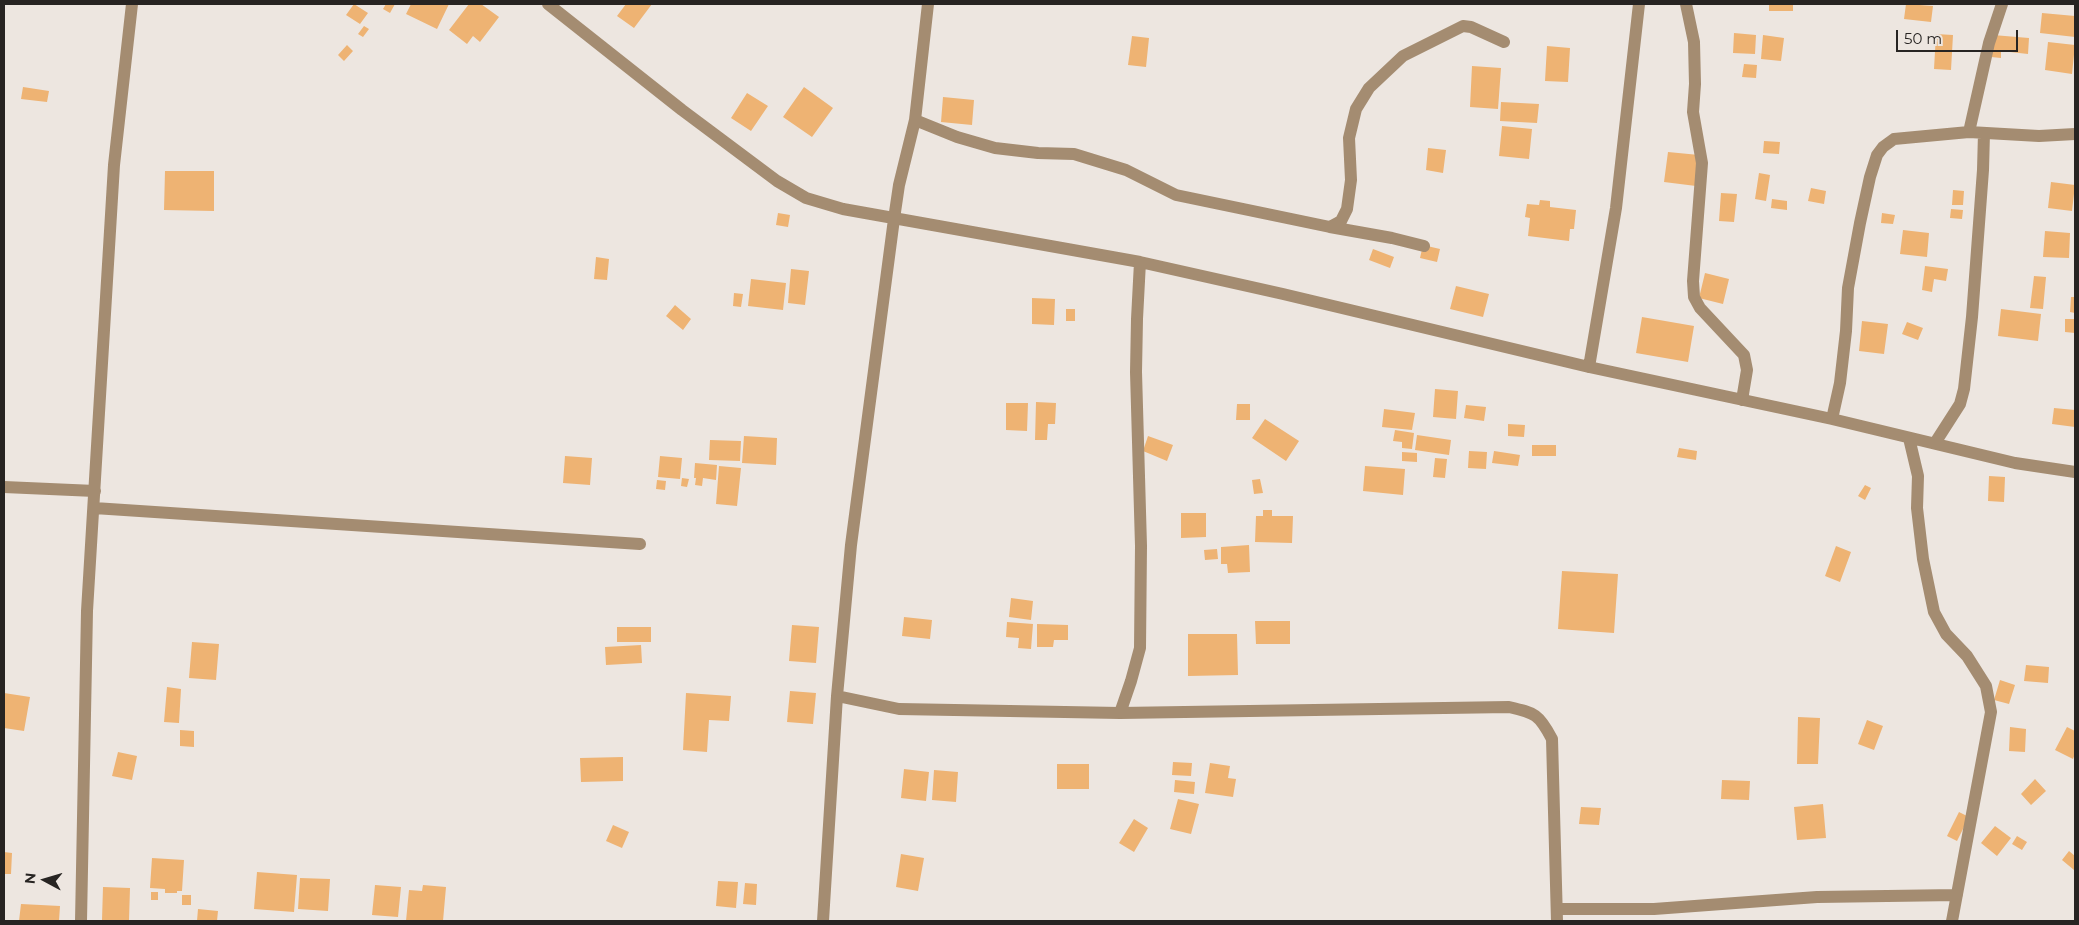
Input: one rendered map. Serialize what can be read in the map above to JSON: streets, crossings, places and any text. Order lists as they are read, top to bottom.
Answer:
{
  "scale_bar": "50 m",
  "north": "left"
}
